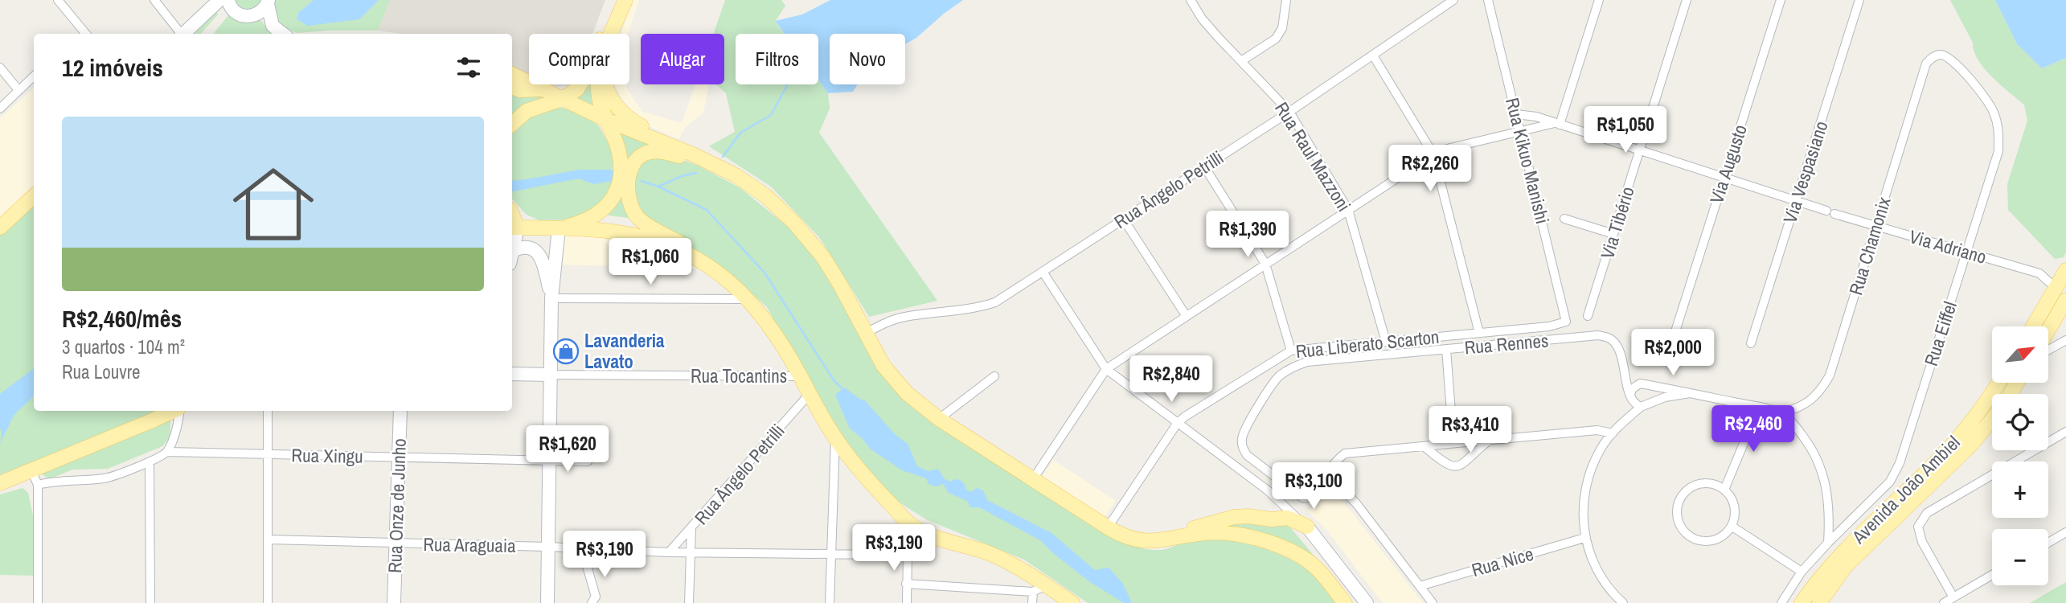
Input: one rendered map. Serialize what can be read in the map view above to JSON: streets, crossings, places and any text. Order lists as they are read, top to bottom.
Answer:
{
  "streets": {
    "main road": ["Avenida João Ambiel"],
    "street": [
      "Rua Raul Mazzoni",
      "Rua Kikuo Manishi",
      "Via Augusto",
      "Via Vespasiano",
      "Rua Ângelo Petrilli",
      "Via Tibério",
      "Rua Chamonix",
      "Via Adriano",
      "Rua Eiffel",
      "Rua Liberato Scarton",
      "Rua Rennes",
      "Rua Tocantins",
      "Rua Xingu",
      "Rua Onze de Junho",
      "Rua Araguaia",
      "Rua Nice"
    ]
  },
  "crossings": [
    ["Rua Raul Mazzoni", "Rua Ângelo Petrilli"],
    ["Rua Raul Mazzoni", "Rua Liberato Scarton"],
    ["Rua Kikuo Manishi", "Via Adriano"],
    ["Rua Kikuo Manishi", "Rua Liberato Scarton"],
    ["Via Augusto", "Via Adriano"],
    ["Via Vespasiano", "Via Adriano"],
    ["Rua Ângelo Petrilli", "Rua Araguaia"],
    ["Via Tibério", "Via Adriano"],
    ["Rua Chamonix", "Via Adriano"],
    ["Rua Chamonix", "Rua Eiffel"],
    ["Via Adriano", "Rua Eiffel"],
    ["Rua Xingu", "Rua Onze de Junho"],
    ["Rua Onze de Junho", "Rua Araguaia"]
  ],
  "places": {
    "shop": ["Lavanderia Lavato"]
  },
  "north": "top right",
  "page": {
    "chip": [
      "Comprar",
      "Alugar",
      "Filtros",
      "Novo"
    ],
    "heading": "12 imóveis",
    "list": [
      {
        "name": "R$2,460/mês",
        "note": "3 quartos · 104 m² · Rua Louvre"
      }
    ],
    "price": [
      "R$1,050",
      "R$2,260",
      "R$1,390",
      "R$1,060",
      "R$2,000",
      "R$2,840",
      "R$2,460",
      "R$3,410",
      "R$1,620",
      "R$3,100",
      "R$3,190",
      "R$3,190"
    ],
    "map_buttons": ["+", "−"]
  }
}
